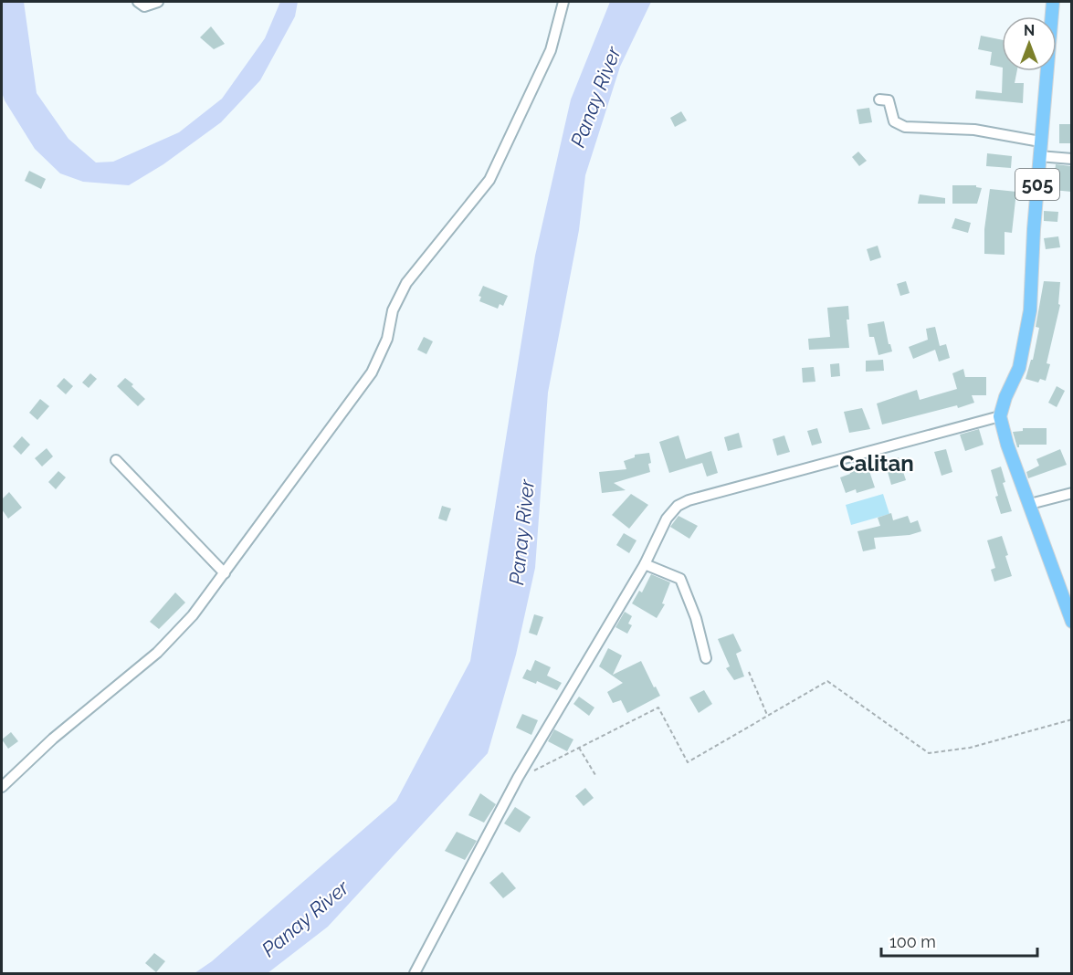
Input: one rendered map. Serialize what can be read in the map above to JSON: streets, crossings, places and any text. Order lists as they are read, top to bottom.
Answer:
{
  "streets": {
    "main road": ["505"]
  },
  "districts": ["Calitan"],
  "water": ["Panay River"],
  "scale_bar": "100 m",
  "north": "top"
}
